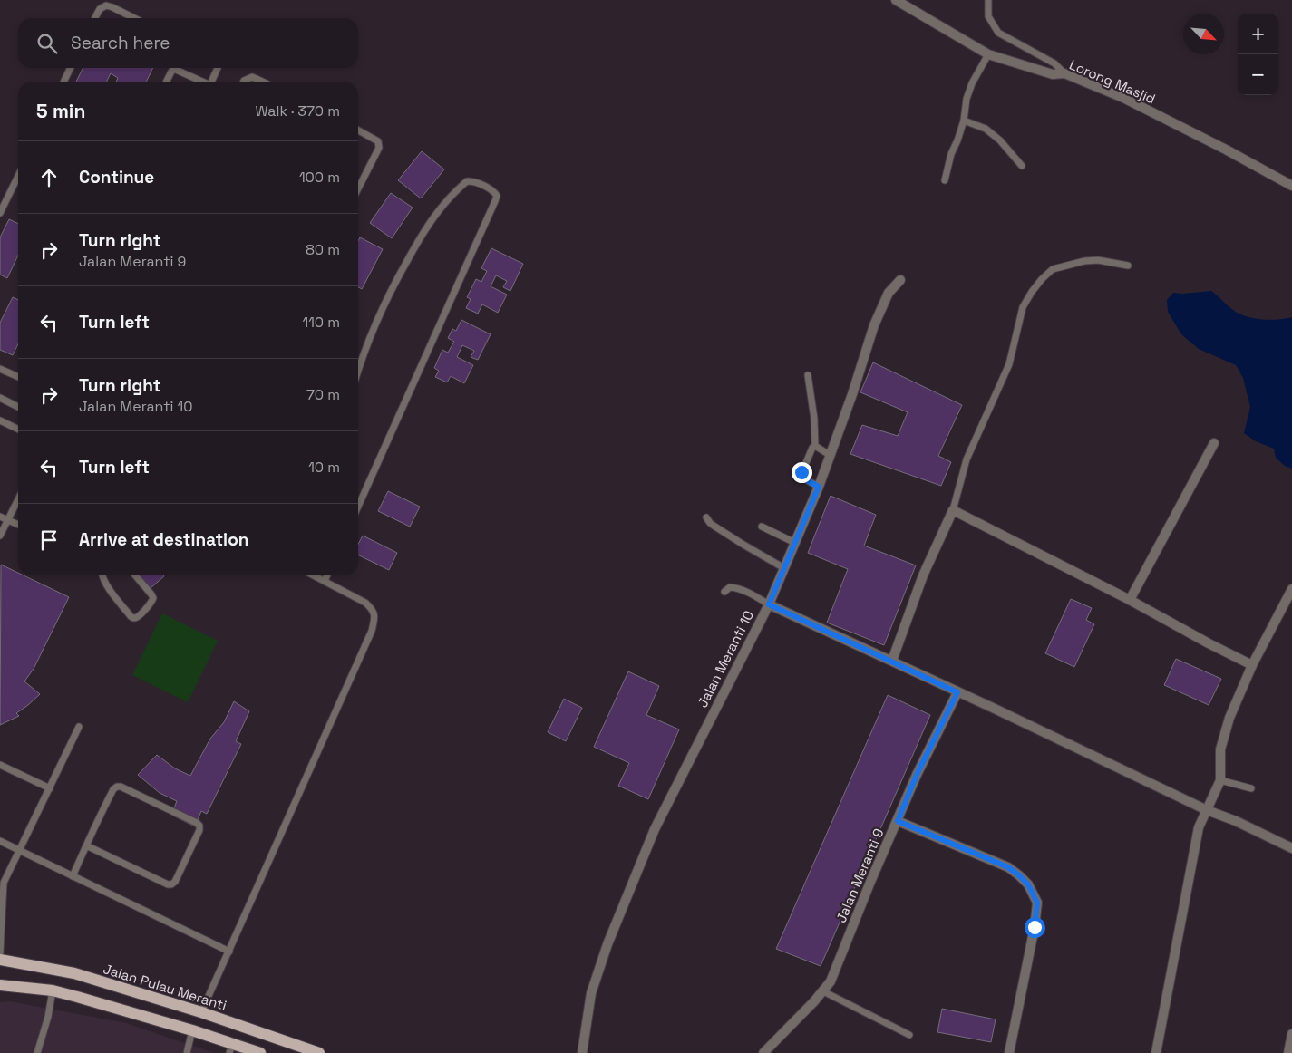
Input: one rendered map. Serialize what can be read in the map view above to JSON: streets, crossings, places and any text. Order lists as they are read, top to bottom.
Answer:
{
  "streets": {
    "main road": ["Jalan Pulau Meranti"],
    "street": ["Lorong Masjid", "Jalan Meranti 10", "Jalan Meranti 9"]
  },
  "north": "bottom right",
  "page": {
    "map_buttons": ["+", "−"],
    "search": "Search here",
    "heading": ["5 min", "Walk · 370 m"],
    "list": [
      ["Continue", "100 m"],
      ["Turn right", "Jalan Meranti 9", "80 m"],
      ["Turn left", "110 m"],
      ["Turn right", "Jalan Meranti 10", "70 m"],
      ["Turn left", "10 m"],
      "Arrive at destination"
    ]
  }
}
